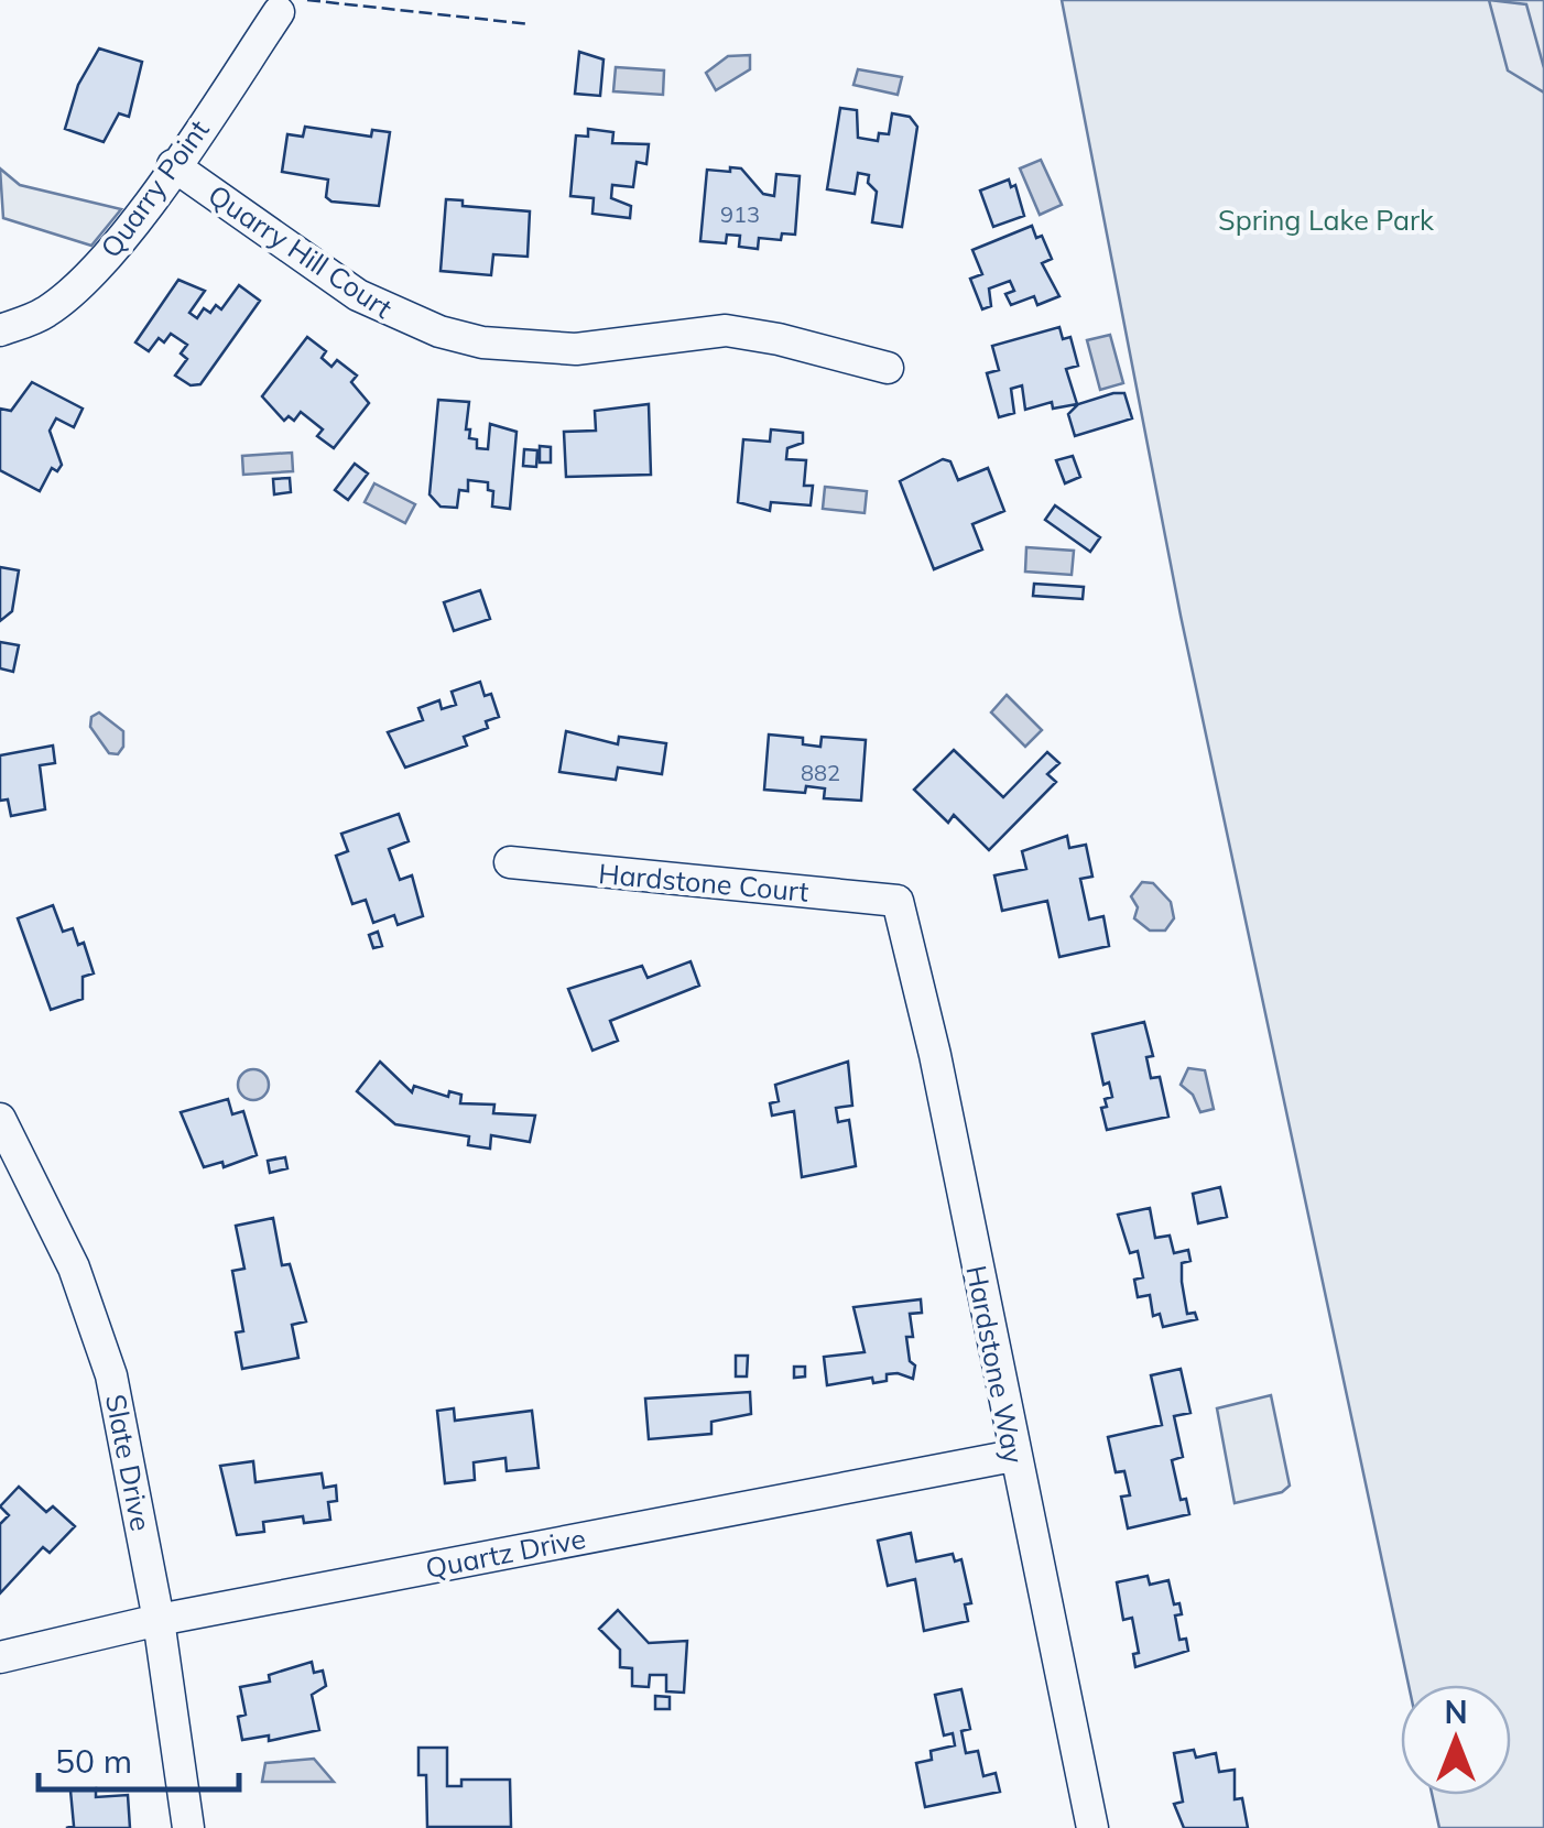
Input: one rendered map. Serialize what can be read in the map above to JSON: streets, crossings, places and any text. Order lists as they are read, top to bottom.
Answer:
{
  "streets": {
    "street": [
      "Quarry Point",
      "Quarry Hill Court",
      "Hardstone Court",
      "Hardstone Way",
      "Slate Drive",
      "Quartz Drive"
    ]
  },
  "crossings": [
    ["Quarry Point", "Quarry Hill Court"],
    ["Hardstone Court", "Hardstone Way"],
    ["Hardstone Way", "Quartz Drive"],
    ["Slate Drive", "Quartz Drive"]
  ],
  "parks": ["Spring Lake Park"],
  "house_numbers": ["913", "882"],
  "scale_bar": "50 m",
  "north": "top"
}
